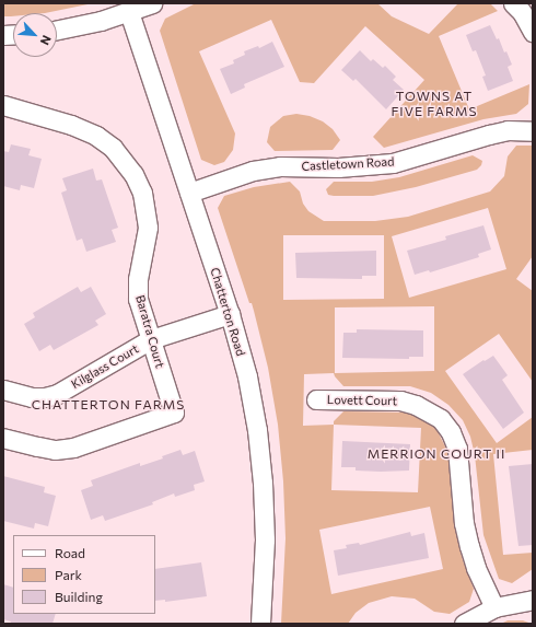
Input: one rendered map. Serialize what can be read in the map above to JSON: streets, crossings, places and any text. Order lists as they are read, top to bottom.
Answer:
{
  "streets": {
    "street": [
      "Castletown Road",
      "Chatterton Road",
      "Baratra Court",
      "Kilglass Court",
      "Lovett Court"
    ]
  },
  "crossings": [
    ["Castletown Road", "Chatterton Road"],
    ["Chatterton Road", "Kilglass Court"],
    ["Baratra Court", "Kilglass Court"]
  ],
  "districts": ["TOWNS AT FIVE FARMS", "CHATTERTON FARMS", "MERRION COURT II"],
  "legend": ["Road", "Park", "Building"],
  "north": "bottom right"
}
